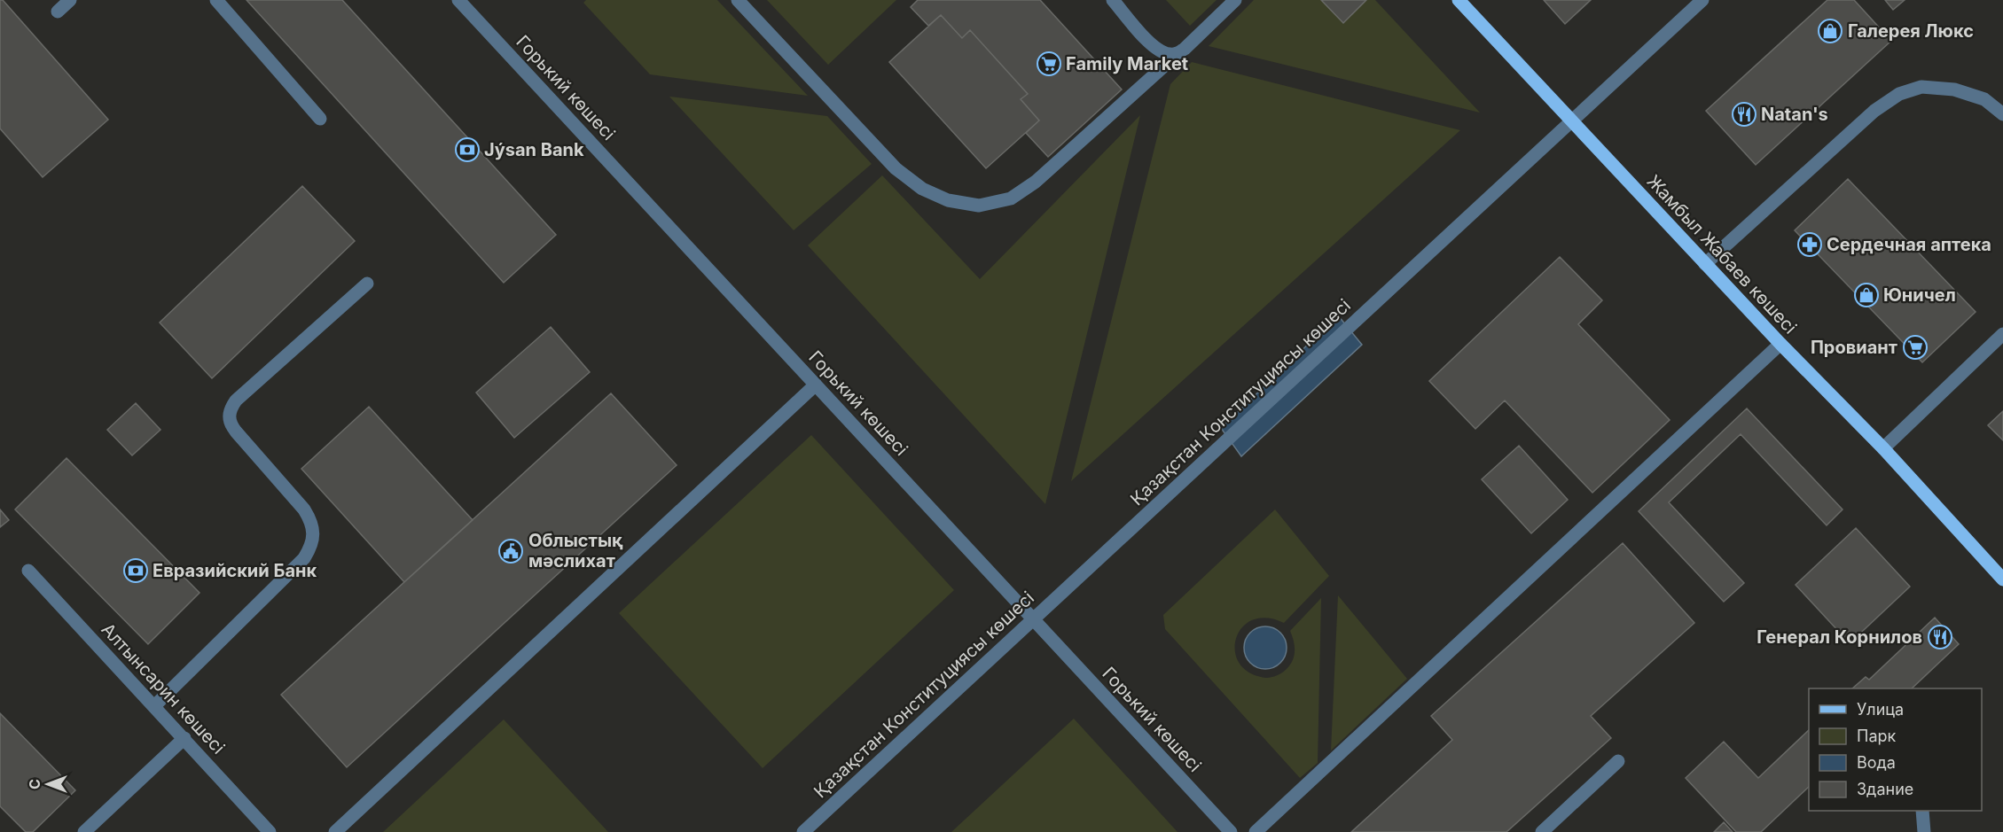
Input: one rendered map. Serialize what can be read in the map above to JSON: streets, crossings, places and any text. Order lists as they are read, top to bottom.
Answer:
{
  "streets": {
    "main road": ["Жамбыл Жабаев көшесі"],
    "street": ["Горький көшесі", "Қазақстан Конституциясы көшесі", "Алтынсарин көшесі"]
  },
  "crossings": [
    ["Горький көшесі", "Қазақстан Конституциясы көшесі"],
    ["Жамбыл Жабаев көшесі", "Қазақстан Конституциясы көшесі"]
  ],
  "places": {
    "shop": ["Галерея Люкс", "Юничел"],
    "supermarket": ["Family Мarket", "Провиант"],
    "restaurant": ["Natan's", "Генерал Корнилов"],
    "bank": ["Jýsan Bank", "Евразийский Банк"],
    "pharmacy": ["Сердечная аптека"],
    "public building": ["Облыстық мәслихат"]
  },
  "legend": [
    "Улица",
    "Парк",
    "Вода",
    "Здание"
  ],
  "north": "left"
}
